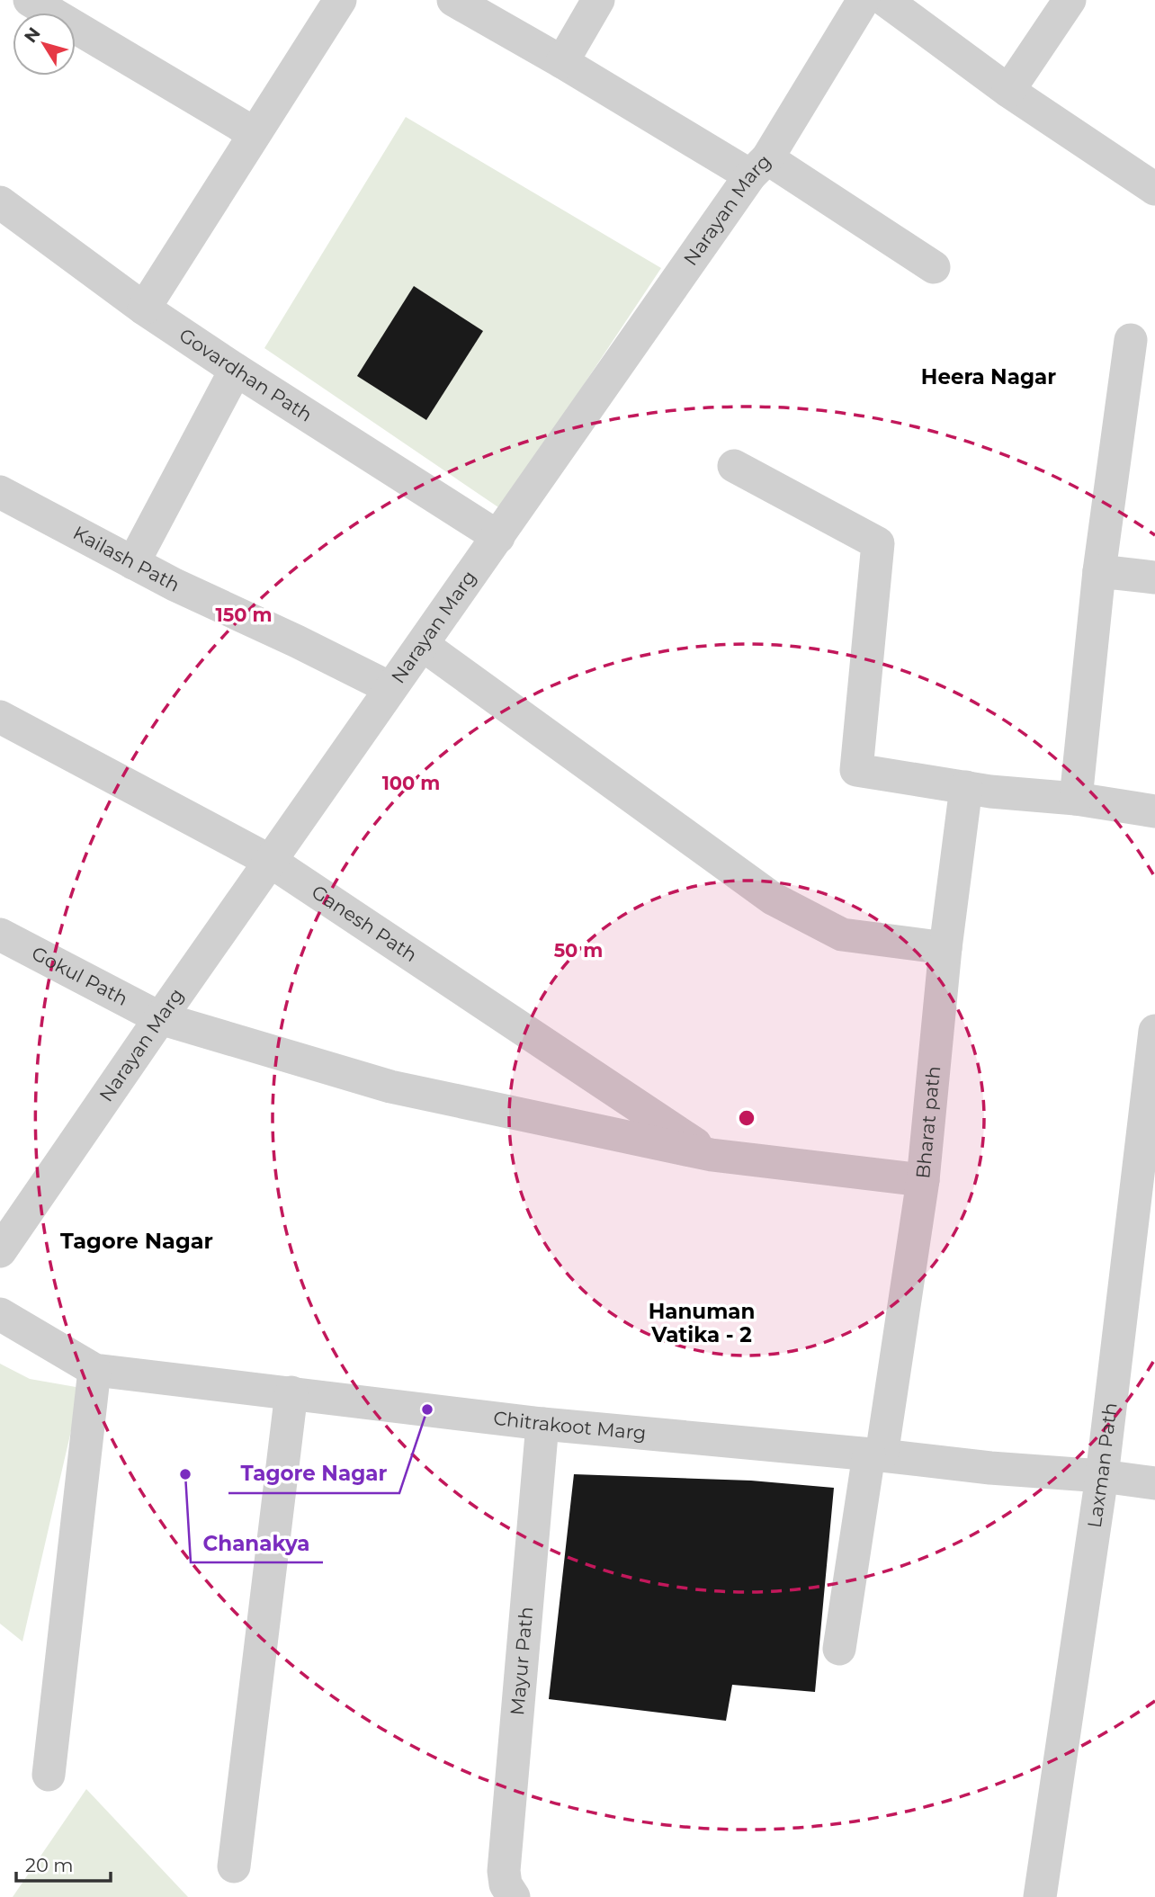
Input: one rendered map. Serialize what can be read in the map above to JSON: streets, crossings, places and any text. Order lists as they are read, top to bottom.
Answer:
{
  "streets": {
    "street": [
      "Narayan Marg",
      "Govardhan Path",
      "Kailash Path",
      "Ganesh Path",
      "Gokul Path",
      "Bharat path",
      "Chitrakoot Marg",
      "Laxman Path",
      "Mayur Path"
    ]
  },
  "crossings": [
    ["Narayan Marg", "Govardhan Path"],
    ["Narayan Marg", "Kailash Path"],
    ["Narayan Marg", "Ganesh Path"],
    ["Narayan Marg", "Gokul Path"],
    ["Ganesh Path", "Gokul Path"],
    ["Gokul Path", "Bharat path"],
    ["Bharat path", "Chitrakoot Marg"],
    ["Chitrakoot Marg", "Laxman Path"],
    ["Chitrakoot Marg", "Mayur Path"]
  ],
  "districts": ["Heera Nagar", "Tagore Nagar", "Hanuman Vatika - 2"],
  "places": ["Tagore Nagar", "Chanakya"],
  "scale_bar": "20 m",
  "north": "top left",
  "rings": ["150 m", "100 m", "50 m"]
}
